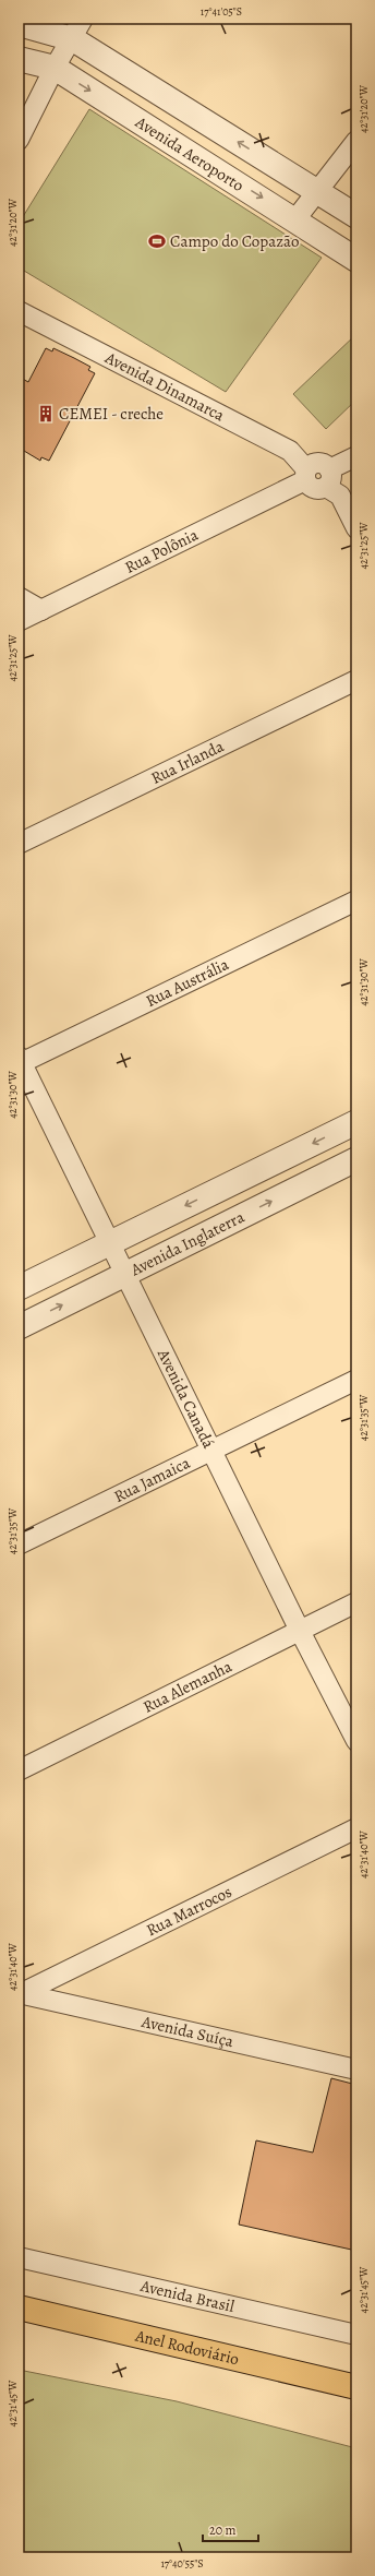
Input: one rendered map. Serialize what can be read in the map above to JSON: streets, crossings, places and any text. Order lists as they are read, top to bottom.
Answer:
{
  "streets": {
    "main road": ["Anel Rodoviário"],
    "street": [
      "Avenida Aeroporto",
      "Avenida Dinamarca",
      "Rua Polônia",
      "Rua Irlanda",
      "Rua Austrália",
      "Avenida Inglaterra",
      "Avenida Canadá",
      "Rua Jamaica",
      "Rua Alemanha",
      "Rua Marrocos",
      "Avenida Suíça",
      "Avenida Brasil"
    ]
  },
  "crossings": [
    ["Avenida Dinamarca", "Rua Polônia"],
    ["Rua Austrália", "Avenida Canadá"],
    ["Avenida Inglaterra", "Avenida Canadá"],
    ["Avenida Canadá", "Rua Jamaica"],
    ["Avenida Canadá", "Rua Alemanha"],
    ["Rua Marrocos", "Avenida Suíça"]
  ],
  "places": {
    "sports": ["Campo do Copazão"],
    "building": ["CEMEI - creche"]
  },
  "scale_bar": "20 m",
  "coordinates": [
    "17°41'05\"S",
    "42°31'20\"W",
    "42°31'25\"W",
    "42°31'30\"W",
    "42°31'35\"W",
    "42°31'40\"W",
    "42°31'45\"W",
    "17°40'55\"S"
  ]
}
